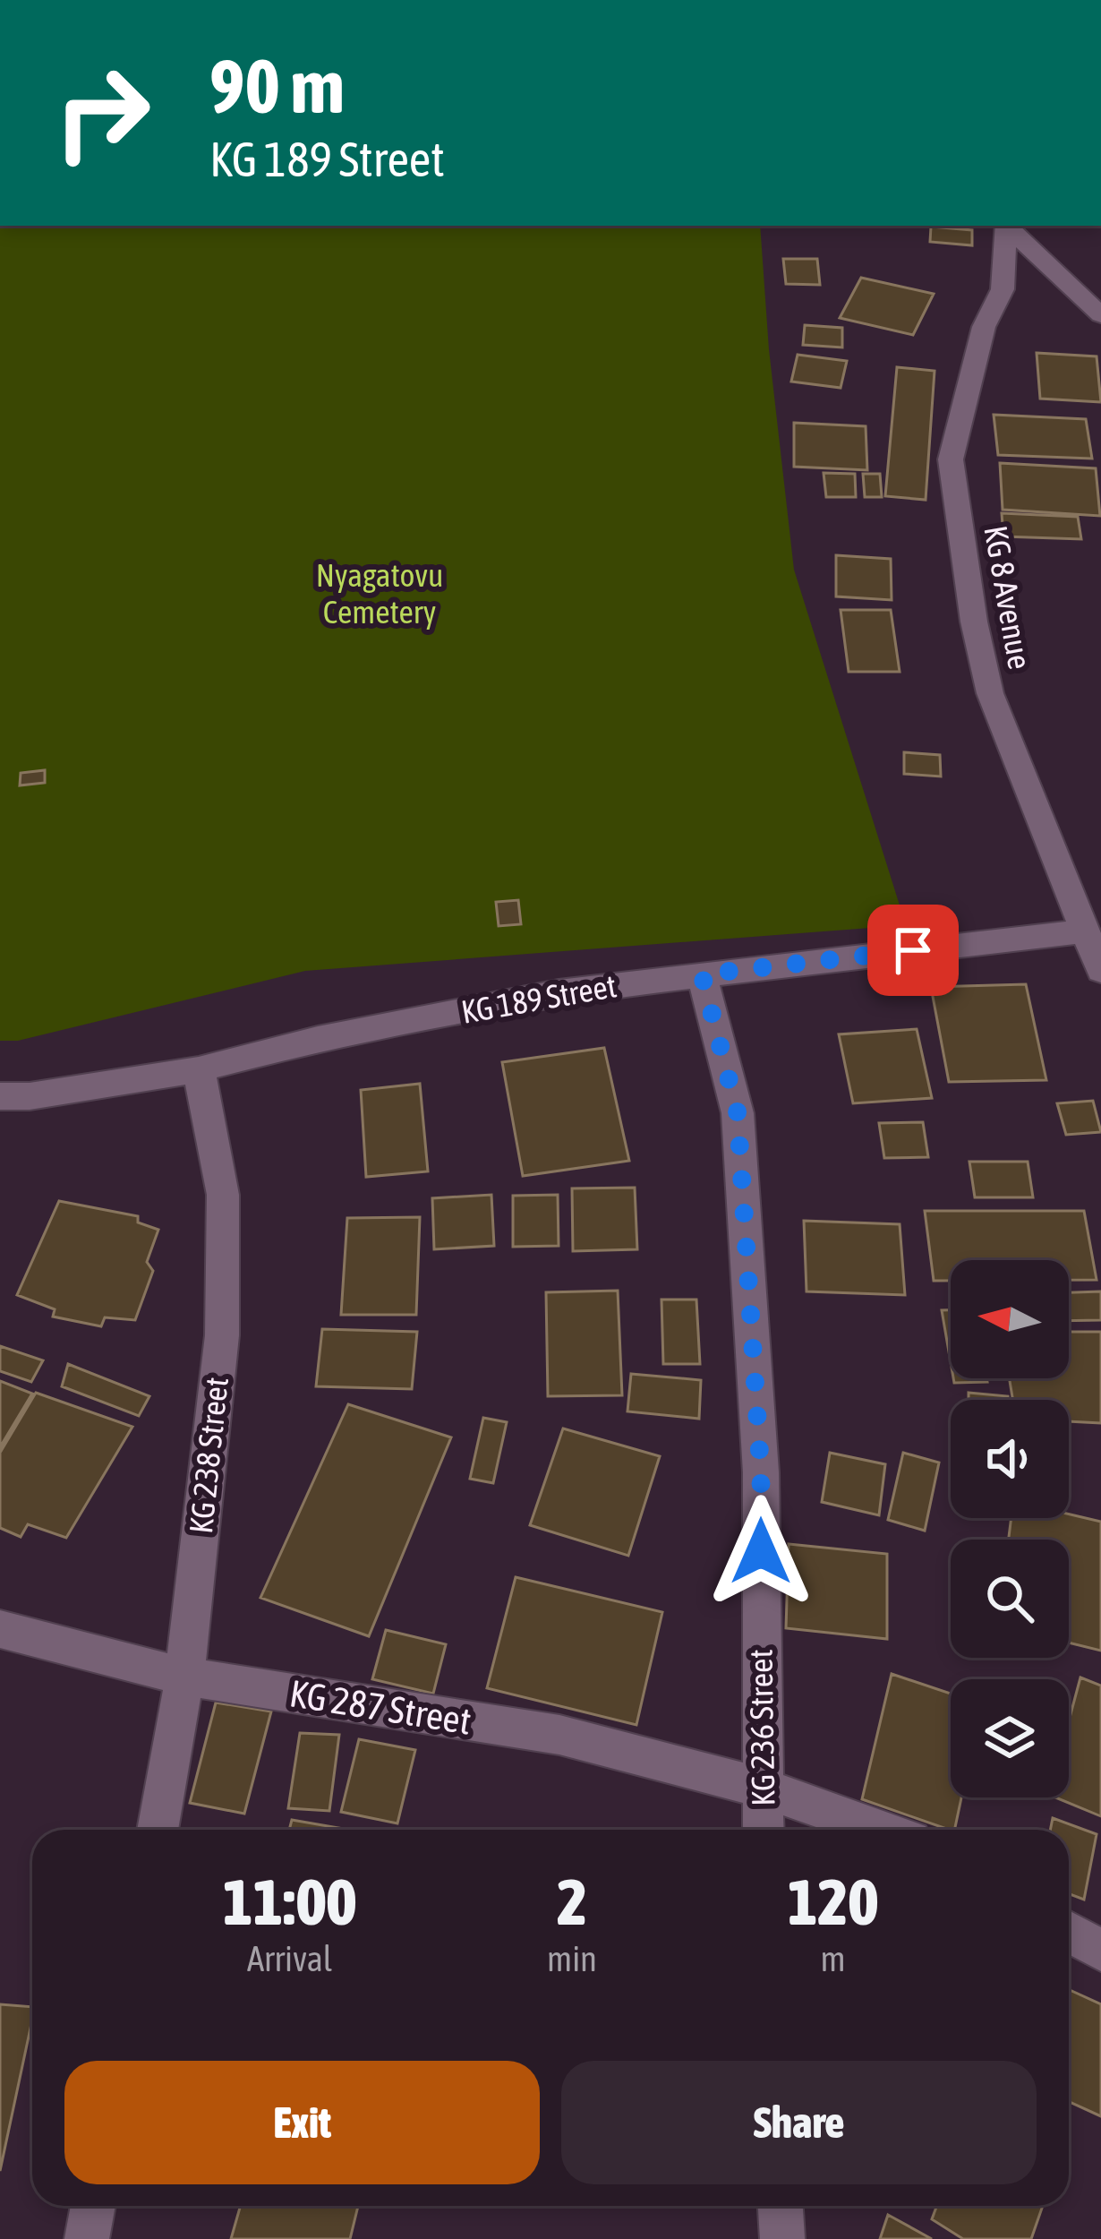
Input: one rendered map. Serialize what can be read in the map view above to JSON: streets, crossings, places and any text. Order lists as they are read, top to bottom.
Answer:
{
  "streets": {
    "street": [
      "KG 8 Avenue",
      "KG 189 Street",
      "KG 238 Street",
      "KG 287 Street",
      "KG 236 Street"
    ]
  },
  "crossings": [
    ["KG 8 Avenue", "KG 189 Street"],
    ["KG 189 Street", "KG 238 Street"],
    ["KG 189 Street", "KG 236 Street"],
    ["KG 238 Street", "KG 287 Street"],
    ["KG 287 Street", "KG 236 Street"]
  ],
  "parks": ["Nyagatovu Cemetery"],
  "north": "left",
  "page": {
    "turn": ["90 m", "KG 189 Street"],
    "eta": [
      "11:00",
      "Arrival",
      "2",
      "min",
      "120",
      "m"
    ],
    "buttons": ["Exit", "Share"]
  }
}
